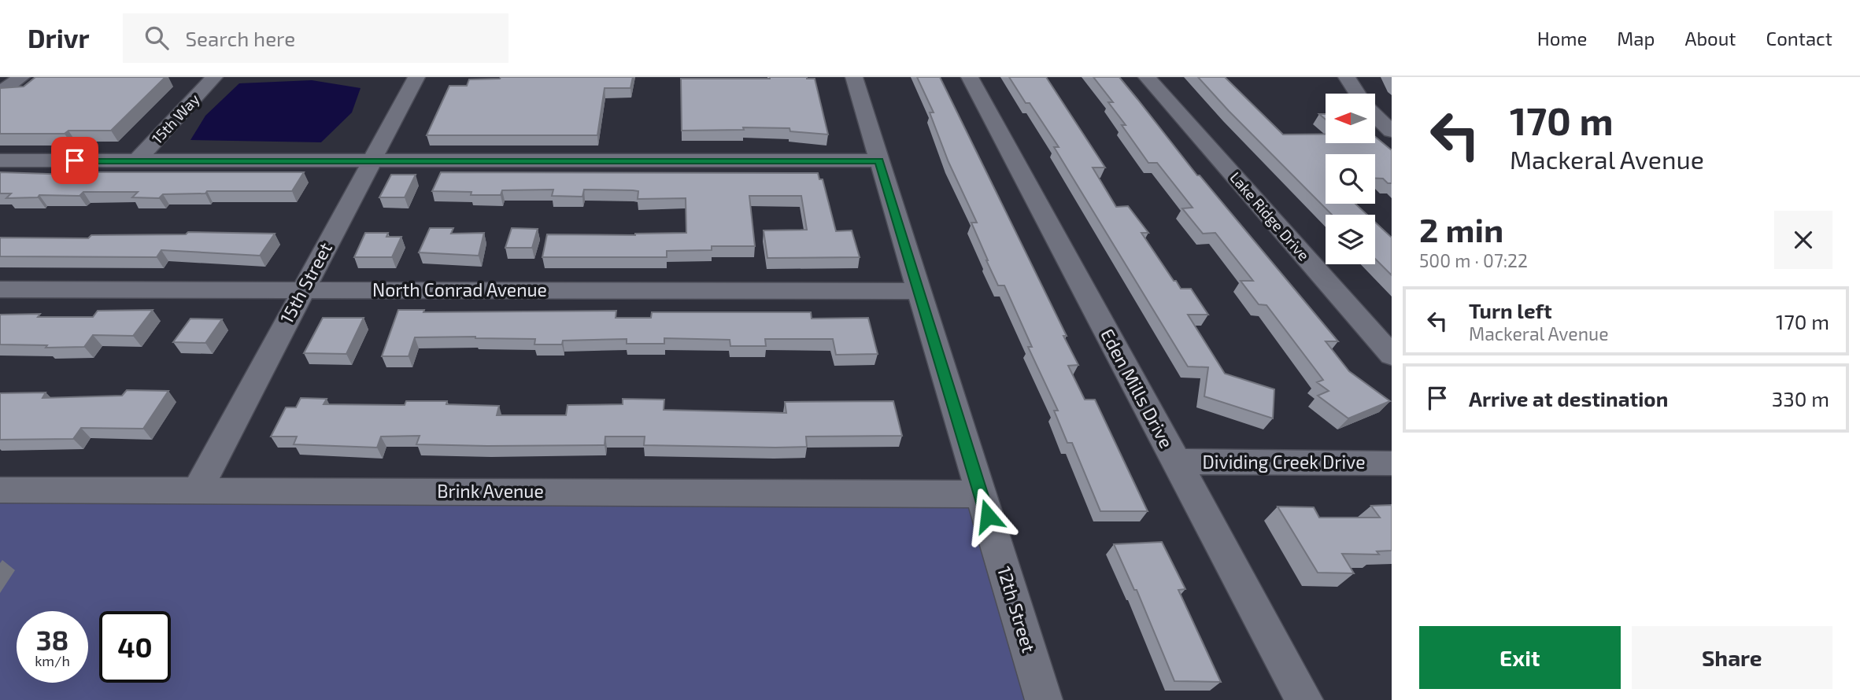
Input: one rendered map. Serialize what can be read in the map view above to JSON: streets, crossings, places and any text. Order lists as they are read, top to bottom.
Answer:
{
  "streets": {
    "street": [
      "15th Way",
      "Lake Ridge Drive",
      "15th Street",
      "North Conrad Avenue",
      "Eden Mills Drive",
      "Dividing Creek Drive",
      "Brink Avenue",
      "12th Street"
    ]
  },
  "crossings": [
    ["15th Street", "North Conrad Avenue"],
    ["15th Street", "Brink Avenue"],
    ["North Conrad Avenue", "12th Street"],
    ["Eden Mills Drive", "Dividing Creek Drive"],
    ["Brink Avenue", "12th Street"]
  ],
  "north": "left",
  "page": {
    "header": "Drivr",
    "search": "Search here",
    "nav": [
      "Home",
      "Map",
      "About",
      "Contact"
    ],
    "turn": ["170 m", "Mackeral Avenue"],
    "heading": ["2 min", "500 m · 07:22"],
    "list": [
      {
        "name": "Turn left",
        "note": "Mackeral Avenue",
        "value": "170 m"
      },
      {
        "name": "Arrive at destination",
        "value": "330 m"
      }
    ],
    "speed": "38 km/h",
    "limit": "40",
    "buttons": ["Exit", "Share"]
  }
}
